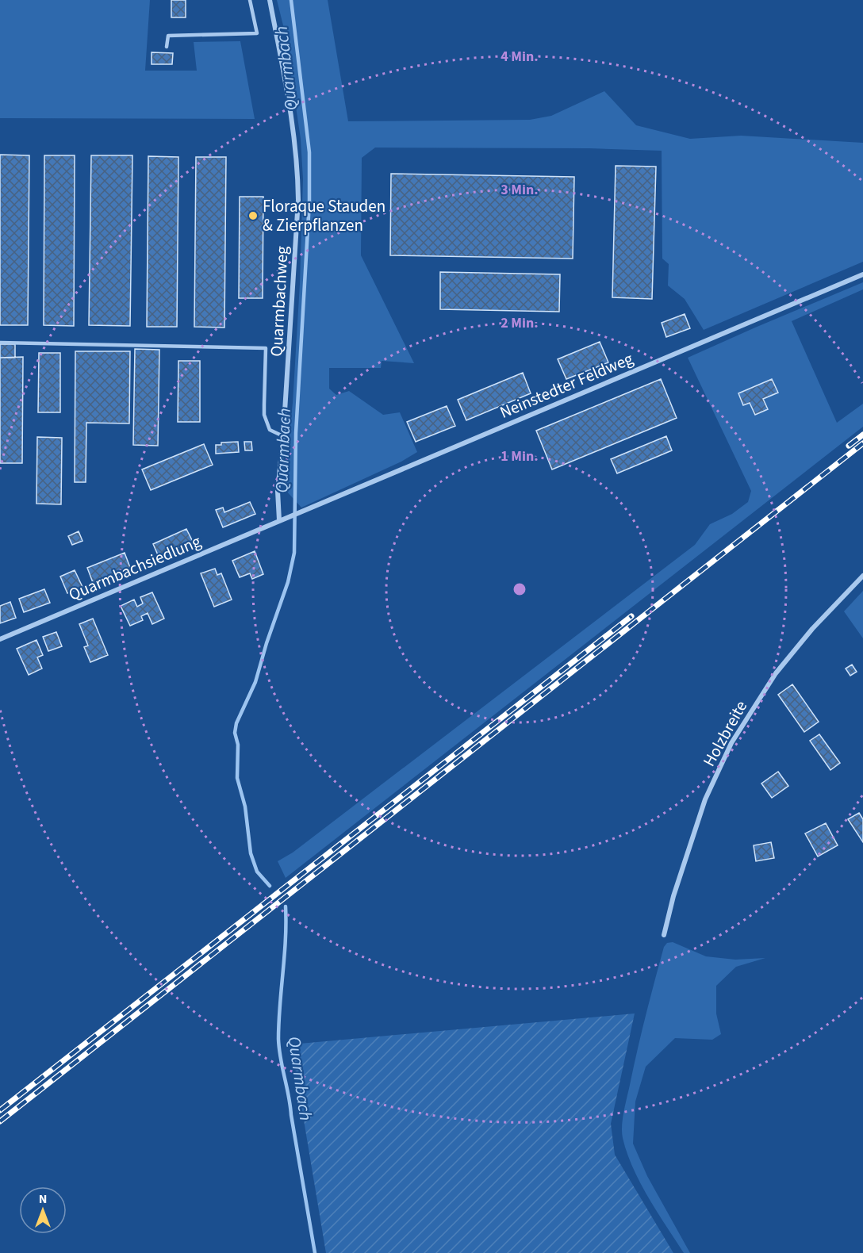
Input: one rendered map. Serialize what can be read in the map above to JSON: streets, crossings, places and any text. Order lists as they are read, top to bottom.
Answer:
{
  "streets": {
    "street": [
      "Quarmbachweg",
      "Neinstedter Feldweg",
      "Quarmbachsiedlung",
      "Holzbreite"
    ]
  },
  "crossings": [
    ["Quarmbachweg", "Neinstedter Feldweg"],
    ["Quarmbachweg", "Quarmbachsiedlung"],
    ["Neinstedter Feldweg", "Quarmbachsiedlung"]
  ],
  "water": ["Quarmbach"],
  "places": ["Floraque Stauden & Zierpflanzen"],
  "north": "top",
  "rings": [
    "4 Min.",
    "3 Min.",
    "2 Min.",
    "1 Min."
  ]
}
